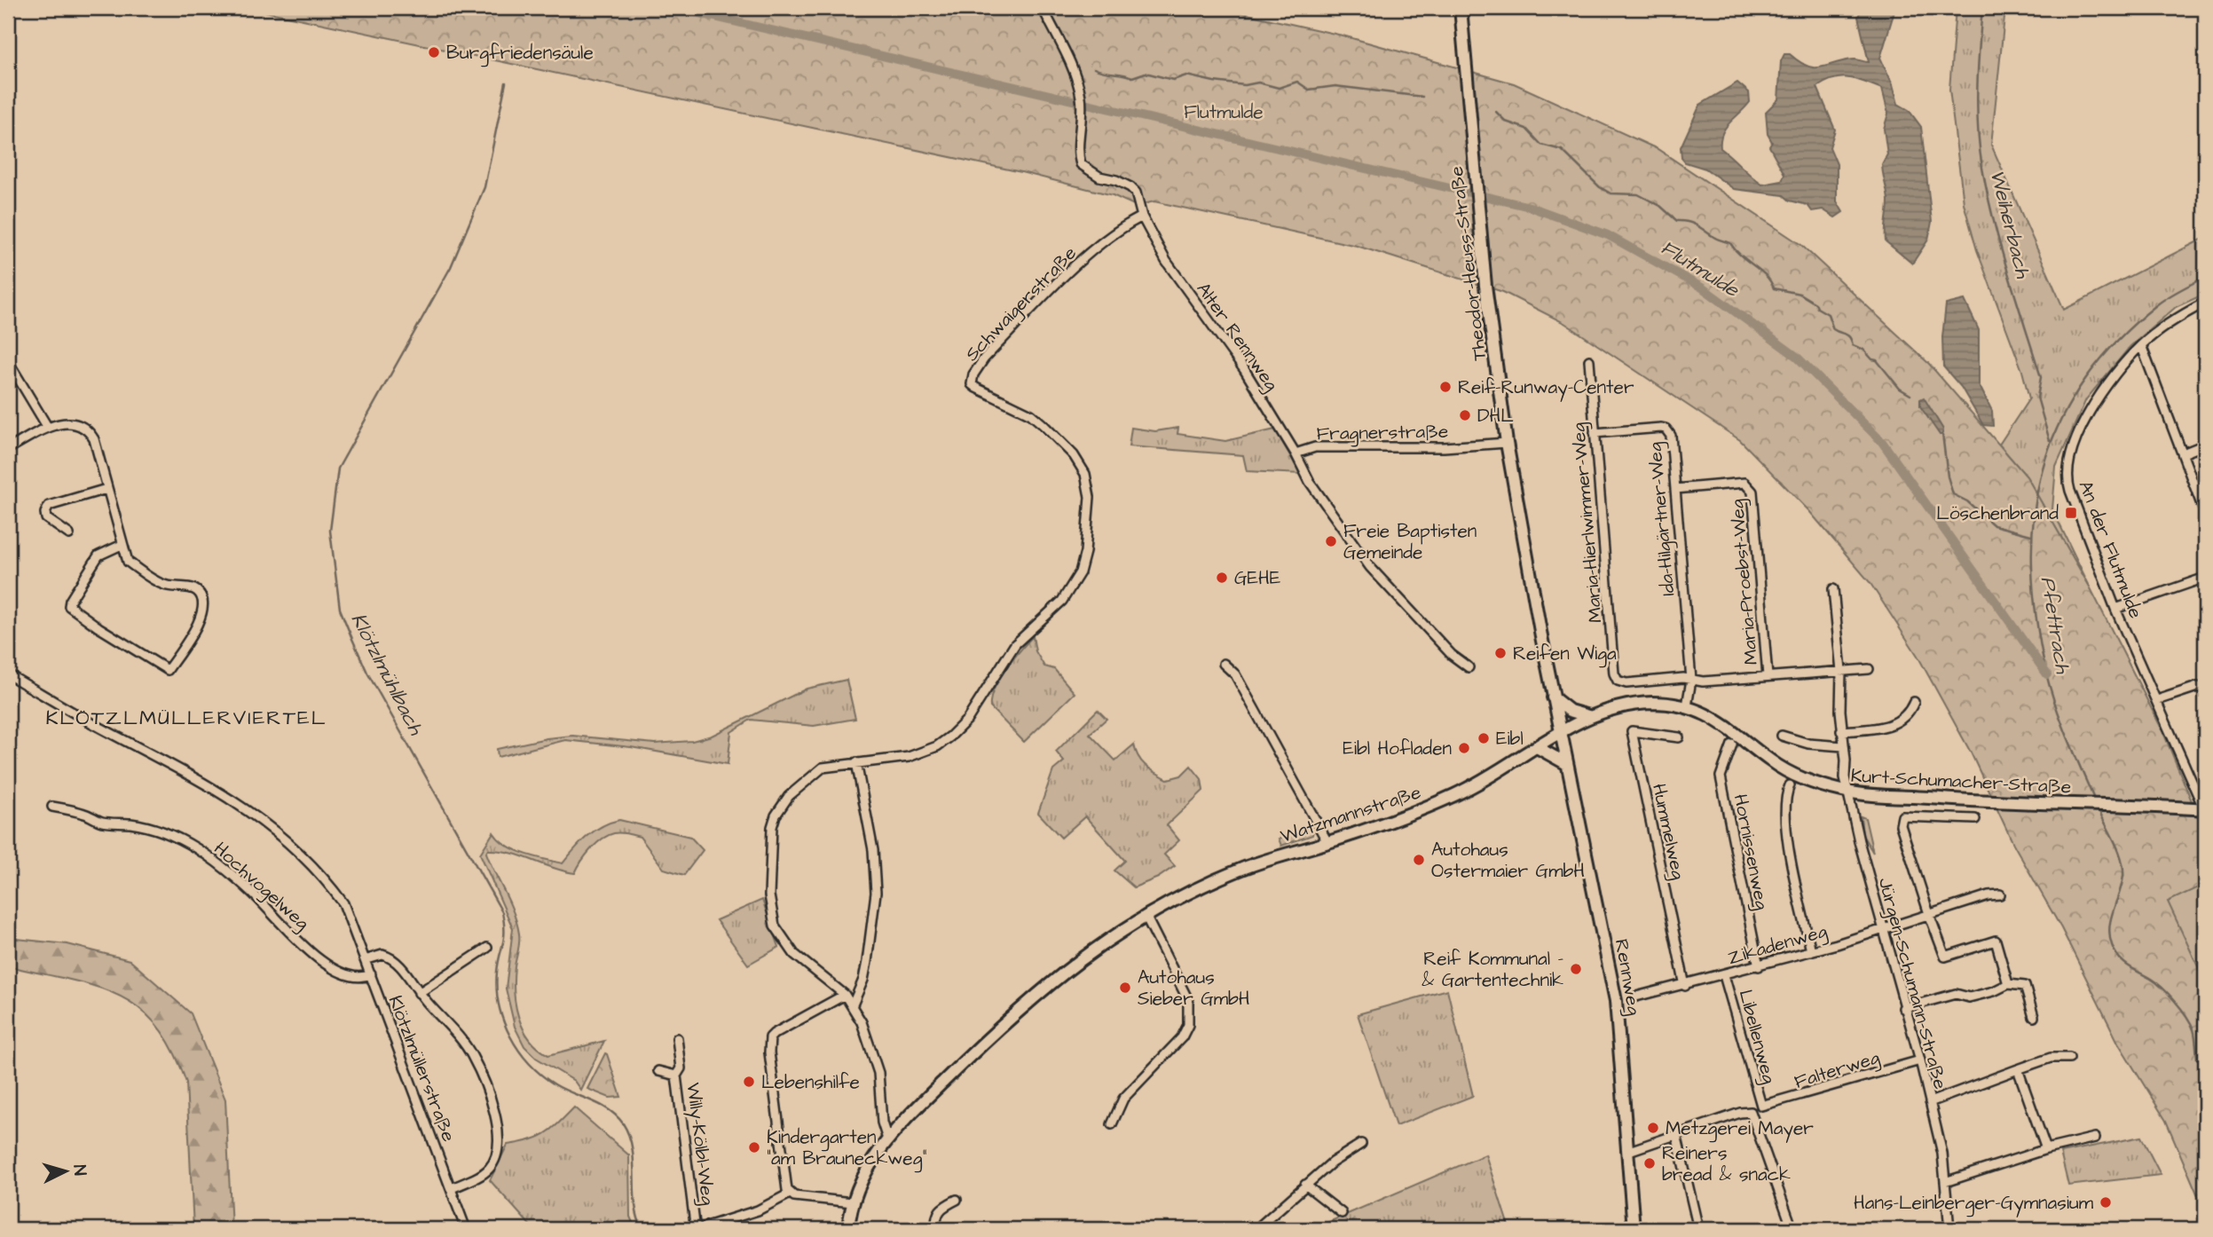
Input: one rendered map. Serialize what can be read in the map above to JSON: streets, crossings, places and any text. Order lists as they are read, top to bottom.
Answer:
{
  "streets": {
    "main road": [
      "Theodor-Heuss-Straße",
      "Kurt-Schumacher-Straße",
      "Watzmannstraße",
      "Rennweg"
    ],
    "street": [
      "Schwaigerstraße",
      "Alter Rennweg",
      "Fragnerstraße",
      "Ida-Hilgärtner-Weg",
      "Maria-Hierlwimmer-Weg",
      "An der Flutmulde",
      "Maria-Proebst-Weg",
      "Hummelweg",
      "Hornissenweg",
      "Hochvogelweg",
      "Zikadenweg",
      "Jürgen-Schumann-Straße",
      "Libellenweg",
      "Klötzlmüllerstraße",
      "Falterweg",
      "Willy-Kölbl-Weg"
    ]
  },
  "crossings": [
    ["Theodor-Heuss-Straße", "Fragnerstraße"],
    ["Theodor-Heuss-Straße", "Kurt-Schumacher-Straße"],
    ["Theodor-Heuss-Straße", "Watzmannstraße"],
    ["Theodor-Heuss-Straße", "Rennweg"],
    ["Schwaigerstraße", "Alter Rennweg"],
    ["Schwaigerstraße", "Watzmannstraße"],
    ["Alter Rennweg", "Fragnerstraße"],
    ["Ida-Hilgärtner-Weg", "Maria-Hierlwimmer-Weg"],
    ["Ida-Hilgärtner-Weg", "Maria-Proebst-Weg"],
    ["Ida-Hilgärtner-Weg", "Kurt-Schumacher-Straße"],
    ["An der Flutmulde", "Kurt-Schumacher-Straße"],
    ["Kurt-Schumacher-Straße", "Watzmannstraße"],
    ["Kurt-Schumacher-Straße", "Rennweg"],
    ["Kurt-Schumacher-Straße", "Jürgen-Schumann-Straße"],
    ["Watzmannstraße", "Rennweg"],
    ["Hummelweg", "Zikadenweg"],
    ["Hornissenweg", "Zikadenweg"],
    ["Hochvogelweg", "Klötzlmüllerstraße"],
    ["Zikadenweg", "Jürgen-Schumann-Straße"],
    ["Zikadenweg", "Libellenweg"],
    ["Jürgen-Schumann-Straße", "Falterweg"],
    ["Libellenweg", "Falterweg"]
  ],
  "districts": ["KLÖTZLMÜLLERVIERTEL"],
  "water": [
    "Weiherbach",
    "Flutmulde",
    "Pfettrach",
    "Klötzlmühlbach"
  ],
  "parks": ["Flutmulde"],
  "places": {
    "other": [
      "Burgfriedensäule",
      "Reif-Runway-Center",
      "DHL",
      "Freie Baptisten Gemeinde",
      "GEHE",
      "Reifen Wiga",
      "Eibl",
      "Eibl Hofladen",
      "Autohaus Ostermaier GmbH",
      "Reif Kommunal - & Gartentechnik",
      "Autohaus Sieber GmbH",
      "Lebenshilfe",
      "Metzgerei Mayer",
      "Kindergarten \"am Brauneckweg\"",
      "Reiners bread & snack",
      "Hans-Leinberger-Gymnasium"
    ],
    "transit": ["Löschenbrand"]
  },
  "north": "right"
}
